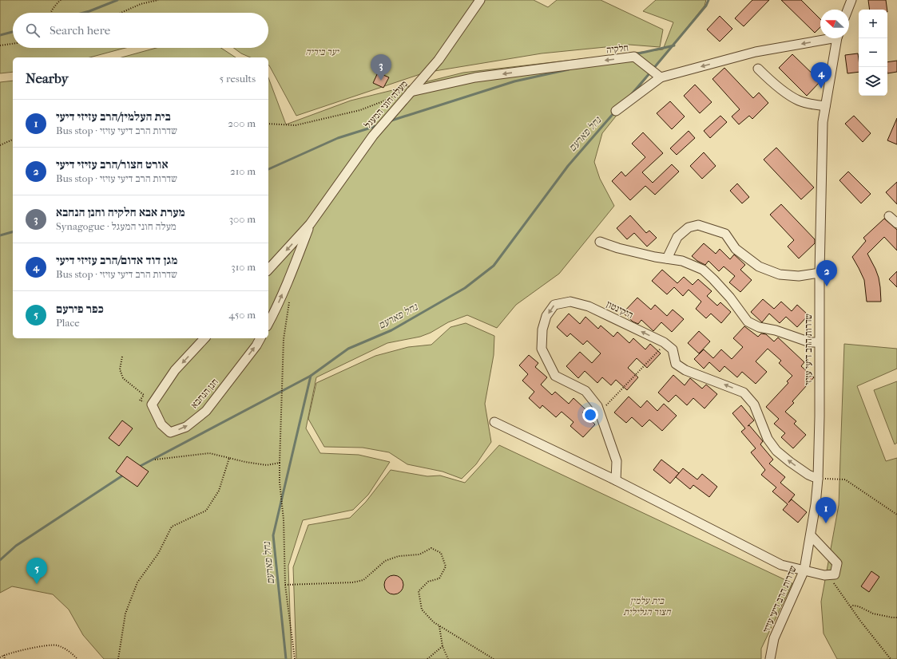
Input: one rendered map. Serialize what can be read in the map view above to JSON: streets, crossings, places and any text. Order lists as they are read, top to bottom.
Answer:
{
  "streets": {
    "street": [
      "חלקיה",
      "מעלה חוני המעגל",
      "היקינטון",
      "שדרות הרב דיעי עזיזי",
      "חנן הנחבא"
    ]
  },
  "crossings": [
    ["חלקיה", "מעלה חוני המעגל"],
    ["היקינטון", "שדרות הרב דיעי עזיזי"]
  ],
  "one_way": ["חלקיה"],
  "water": ["נחל פארעם"],
  "parks": ["יער ביריה", "בית עלמין חצור הגלילית"],
  "north": "left",
  "page": {
    "map_buttons": ["+", "−"],
    "search": "Search here",
    "pins": [
      "3",
      "4",
      "2",
      "1",
      "5"
    ],
    "heading": ["Nearby", "5 results"],
    "list": [
      {
        "mark": "1",
        "name": "בית העלמין/הרב עזיזי דיעי",
        "note": "Bus stop · שדרות הרב דיעי עזיזי",
        "value": "200 m"
      },
      {
        "mark": "2",
        "name": "אורט חצור/הרב עזיזי דיעי",
        "note": "Bus stop · שדרות הרב דיעי עזיזי",
        "value": "210 m"
      },
      {
        "mark": "3",
        "name": "מערת אבא חלקיה וחנן הנחבא",
        "note": "Synagogue · מעלה חוני המעגל",
        "value": "300 m"
      },
      {
        "mark": "4",
        "name": "מגן דוד אדום/הרב עזיזי דיעי",
        "note": "Bus stop · שדרות הרב דיעי עזיזי",
        "value": "310 m"
      },
      {
        "mark": "5",
        "name": "כפר פירעם",
        "note": "Place",
        "value": "450 m"
      }
    ]
  }
}
